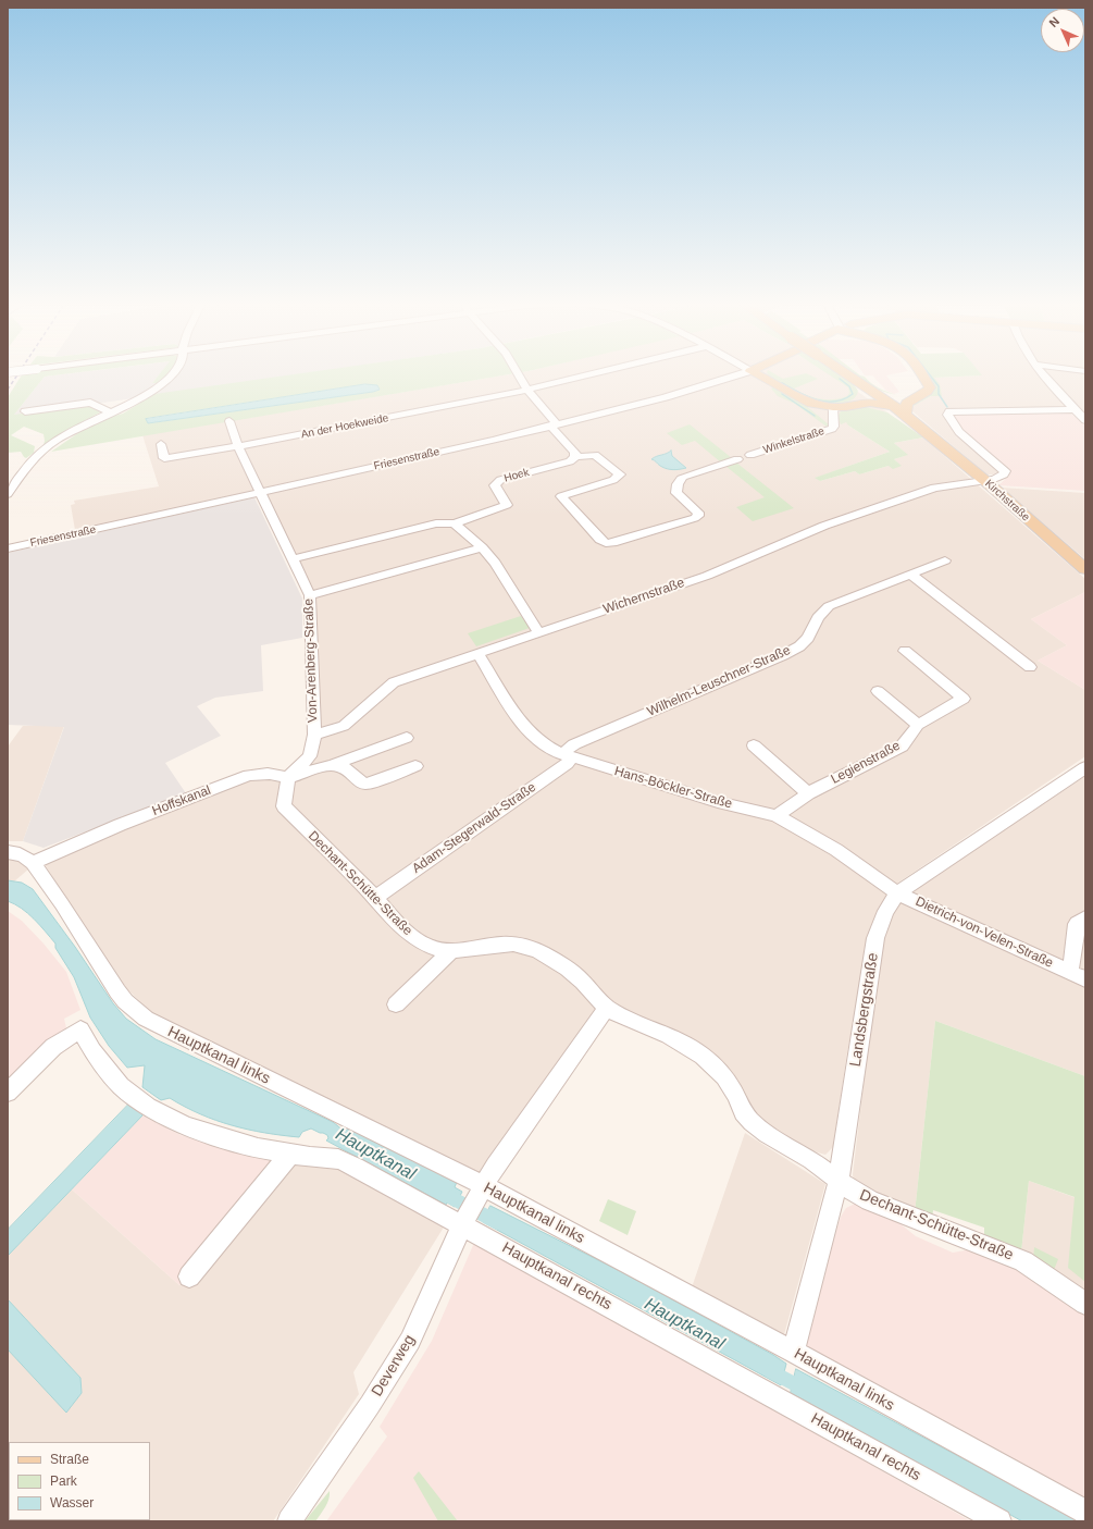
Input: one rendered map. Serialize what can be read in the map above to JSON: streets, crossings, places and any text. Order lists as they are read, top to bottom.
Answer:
{
  "streets": {
    "main road": ["Kirchstraße"],
    "street": [
      "An der Hoekweide",
      "Winkelstraße",
      "Friesenstraße",
      "Hoek",
      "Wichernstraße",
      "Von-Arenberg-Straße",
      "Wilhelm-Leuschner-Straße",
      "Legienstraße",
      "Hans-Böckler-Straße",
      "Hoffskanal",
      "Adam-Stegerwald-Straße",
      "Dechant-Schütte-Straße",
      "Dietrich-von-Velen-Straße",
      "Landsbergstraße",
      "Hauptkanal links",
      "Hauptkanal rechts",
      "Deverweg"
    ]
  },
  "crossings": [
    ["Winkelstraße", "Hoek"],
    ["Friesenstraße", "Von-Arenberg-Straße"],
    ["Hoek", "Von-Arenberg-Straße"],
    ["Kirchstraße", "Wichernstraße"],
    ["Wichernstraße", "Von-Arenberg-Straße"],
    ["Wichernstraße", "Hans-Böckler-Straße"],
    ["Von-Arenberg-Straße", "Hoffskanal"],
    ["Von-Arenberg-Straße", "Dechant-Schütte-Straße"],
    ["Wilhelm-Leuschner-Straße", "Hans-Böckler-Straße"],
    ["Wilhelm-Leuschner-Straße", "Adam-Stegerwald-Straße"],
    ["Legienstraße", "Hans-Böckler-Straße"],
    ["Hans-Böckler-Straße", "Adam-Stegerwald-Straße"],
    ["Hans-Böckler-Straße", "Dietrich-von-Velen-Straße"],
    ["Hans-Böckler-Straße", "Landsbergstraße"],
    ["Hoffskanal", "Dechant-Schütte-Straße"],
    ["Hoffskanal", "Hauptkanal links"],
    ["Adam-Stegerwald-Straße", "Dechant-Schütte-Straße"],
    ["Dechant-Schütte-Straße", "Landsbergstraße"],
    ["Dietrich-von-Velen-Straße", "Landsbergstraße"],
    ["Landsbergstraße", "Hauptkanal links"],
    ["Hauptkanal links", "Hauptkanal rechts"],
    ["Hauptkanal links", "Deverweg"],
    ["Hauptkanal rechts", "Deverweg"]
  ],
  "water": ["Hauptkanal"],
  "legend": ["Straße", "Park", "Wasser"],
  "north": "top left"
}
